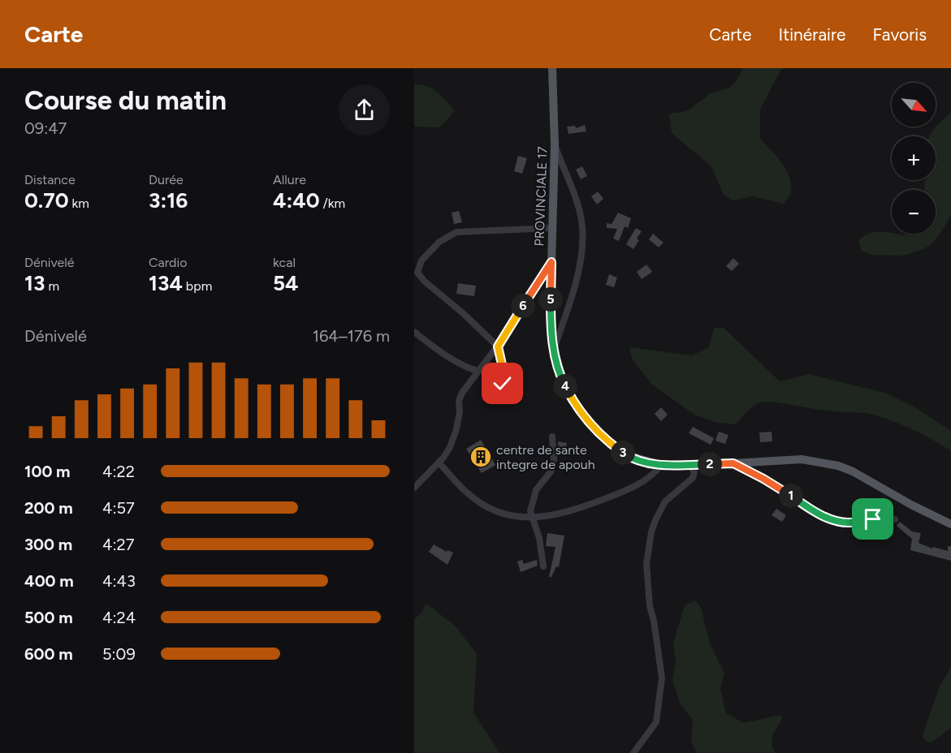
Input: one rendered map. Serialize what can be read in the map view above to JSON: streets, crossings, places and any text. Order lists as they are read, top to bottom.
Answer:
{
  "streets": {
    "main road": ["PROVINCIALE 17"]
  },
  "places": {
    "building": ["centre de sante integre de apouh"]
  },
  "north": "bottom right",
  "page": {
    "header": "Carte",
    "nav": ["Carte", "Itinéraire", "Favoris"],
    "heading": ["Course du matin", "09:47"],
    "map_buttons": ["+", "−"],
    "stats": [
      ["Distance", "0.70 km"],
      ["Durée", "3:16"],
      ["Allure", "4:40 /km"],
      ["Dénivelé", "13 m"],
      ["Cardio", "134 bpm"],
      ["kcal", "54"]
    ],
    "pins": [
      "5",
      "6",
      "4",
      "3",
      "2",
      "1"
    ],
    "chart": ["Dénivelé", "164–176 m"],
    "list": [
      {
        "name": "100 m",
        "note": "4:22"
      },
      {
        "name": "200 m",
        "note": "4:57"
      },
      {
        "name": "300 m",
        "note": "4:27"
      },
      {
        "name": "400 m",
        "note": "4:43"
      },
      {
        "name": "500 m",
        "note": "4:24"
      },
      {
        "name": "600 m",
        "note": "5:09"
      }
    ]
  }
}
